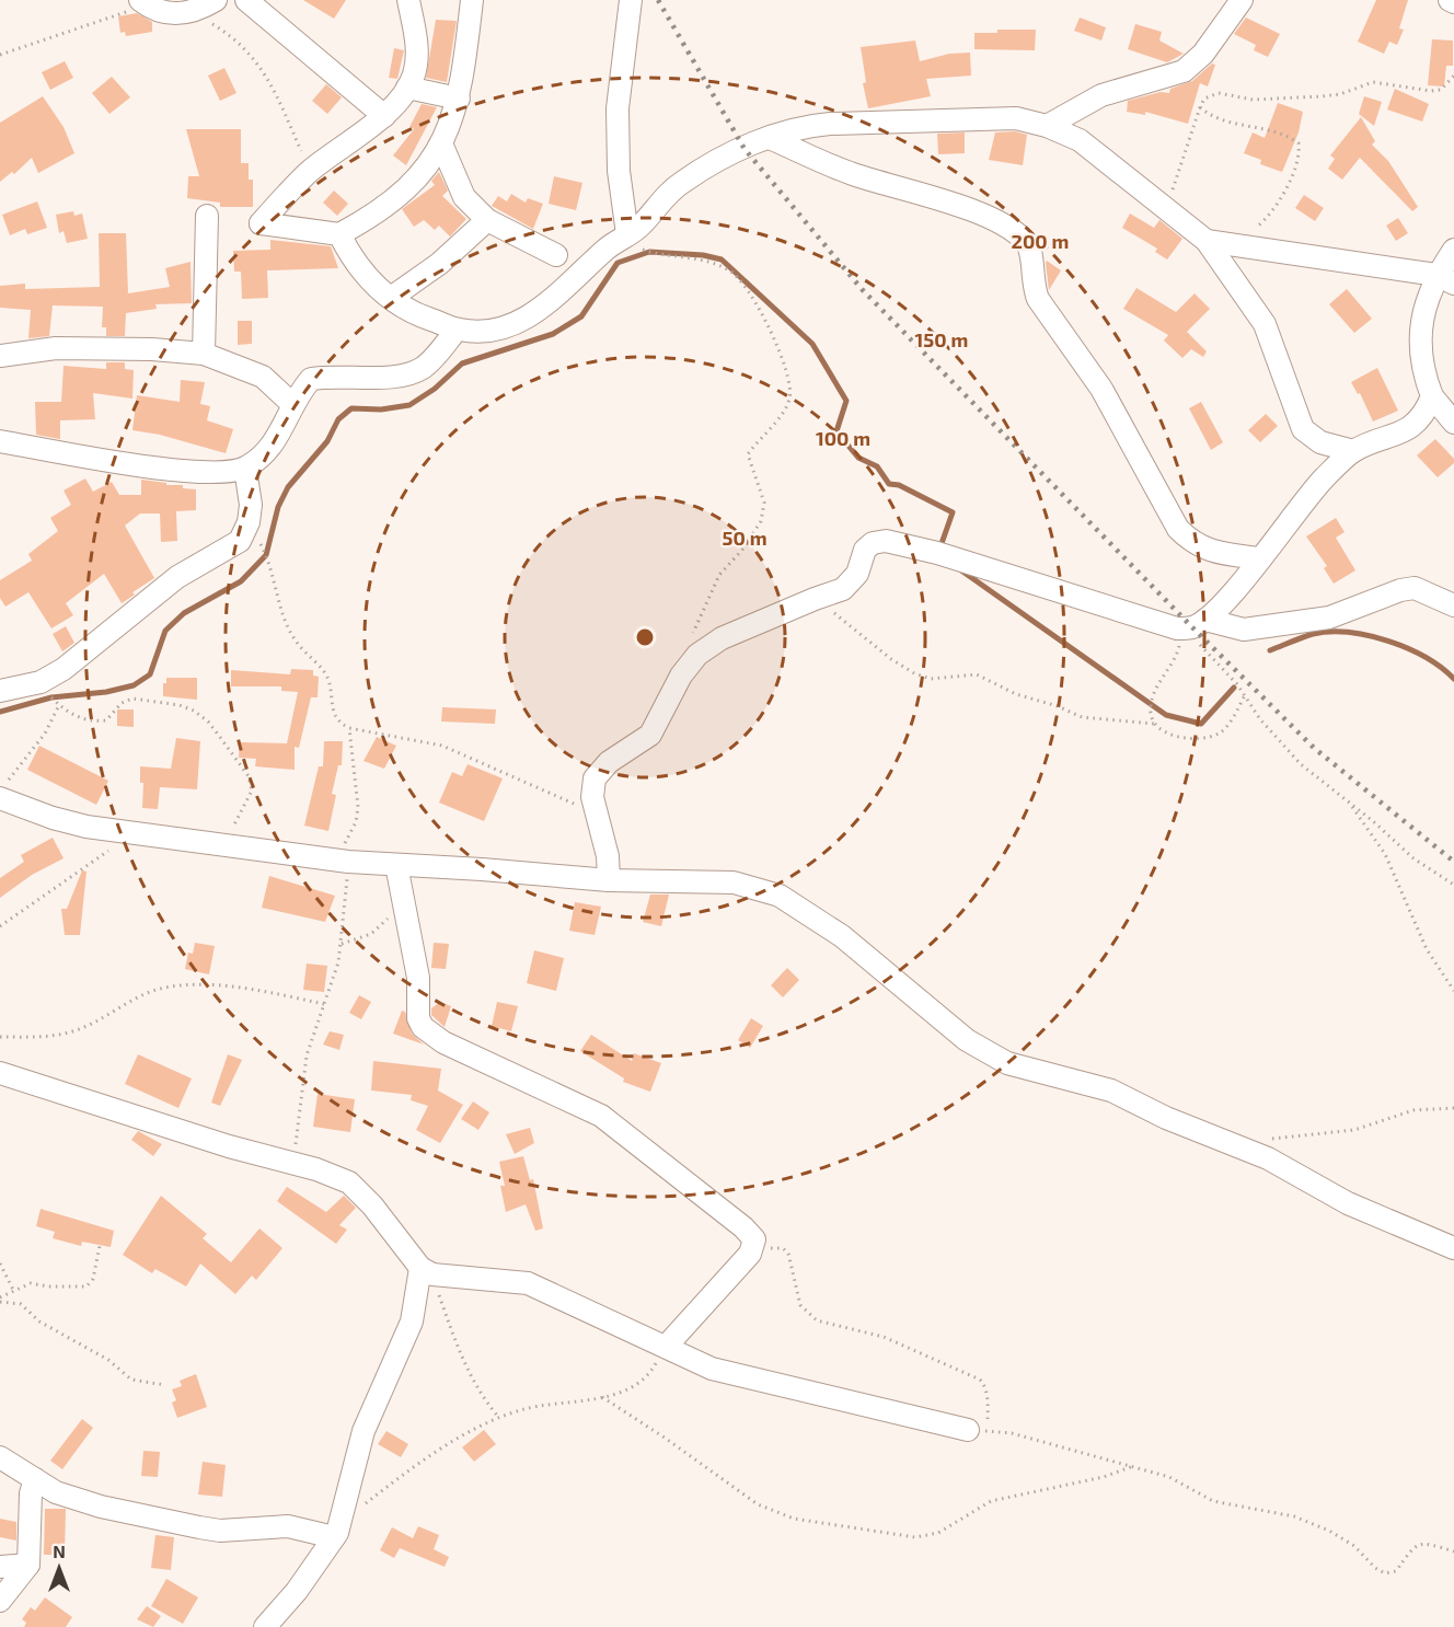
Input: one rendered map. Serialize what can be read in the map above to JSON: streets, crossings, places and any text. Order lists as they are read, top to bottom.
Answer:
{
  "north": "top",
  "rings": [
    "200 m",
    "150 m",
    "100 m",
    "50 m"
  ]
}
